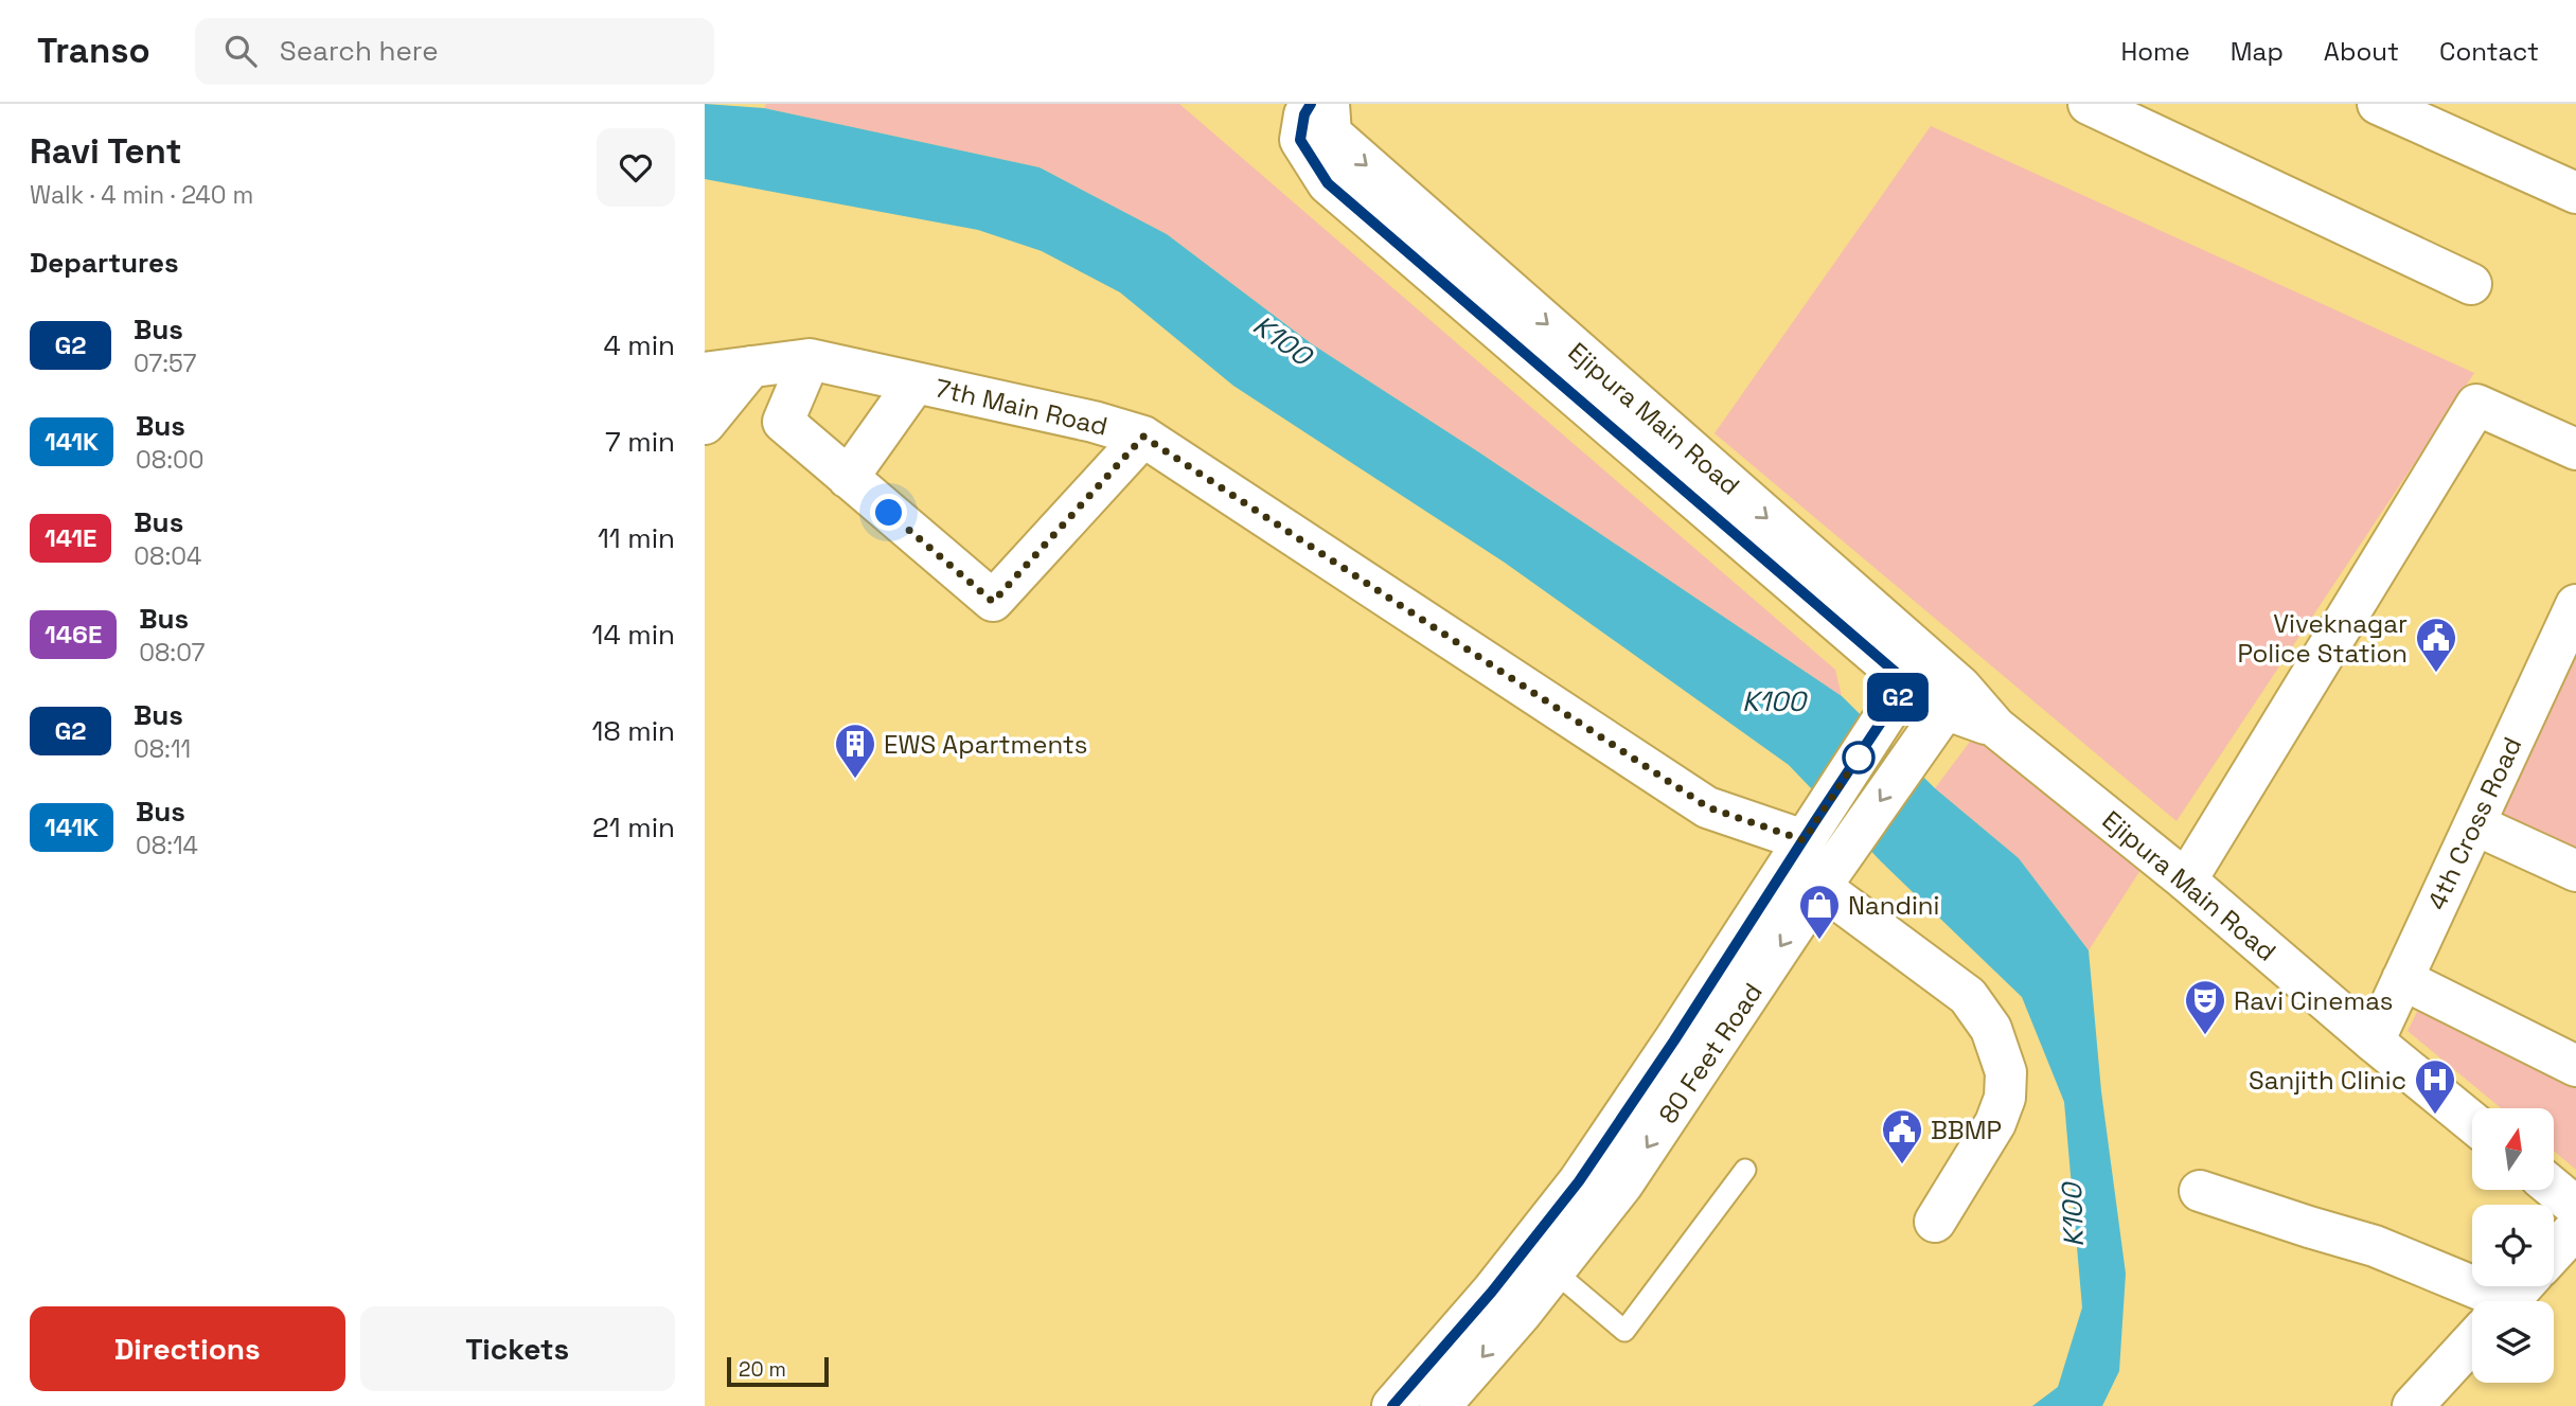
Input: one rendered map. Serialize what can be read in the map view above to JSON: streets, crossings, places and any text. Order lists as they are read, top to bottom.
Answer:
{
  "streets": {
    "street": [
      "7th Main Road",
      "Ejipura Main Road",
      "4th Cross Road",
      "80 Feet Road"
    ]
  },
  "crossings": [
    ["7th Main Road", "80 Feet Road"],
    ["Ejipura Main Road", "4th Cross Road"],
    ["Ejipura Main Road", "80 Feet Road"]
  ],
  "water": ["K100"],
  "places": {
    "public building": ["Viveknagar Police Station", "BBMP"],
    "building": ["EWS Apartments"],
    "shop": ["Nandini"],
    "theatre": ["Ravi Cinemas"],
    "hospital": ["Sanjith Clinic"]
  },
  "lines": ["bus line G2"],
  "scale_bar": "20 m",
  "north": "top",
  "page": {
    "header": "Transo",
    "search": "Search here",
    "nav": [
      "Home",
      "Map",
      "About",
      "Contact"
    ],
    "heading": [
      ["Ravi Tent", "Walk · 4 min · 240 m"],
      "Departures"
    ],
    "on_map": "G2",
    "list": [
      {
        "mark": "G2",
        "name": "Bus",
        "note": "07:57",
        "value": "4 min"
      },
      {
        "mark": "141K",
        "name": "Bus",
        "note": "08:00",
        "value": "7 min"
      },
      {
        "mark": "141E",
        "name": "Bus",
        "note": "08:04",
        "value": "11 min"
      },
      {
        "mark": "146E",
        "name": "Bus",
        "note": "08:07",
        "value": "14 min"
      },
      {
        "mark": "G2",
        "name": "Bus",
        "note": "08:11",
        "value": "18 min"
      },
      {
        "mark": "141K",
        "name": "Bus",
        "note": "08:14",
        "value": "21 min"
      }
    ],
    "buttons": ["Directions", "Tickets"],
    "scale": "20 m"
  }
}
